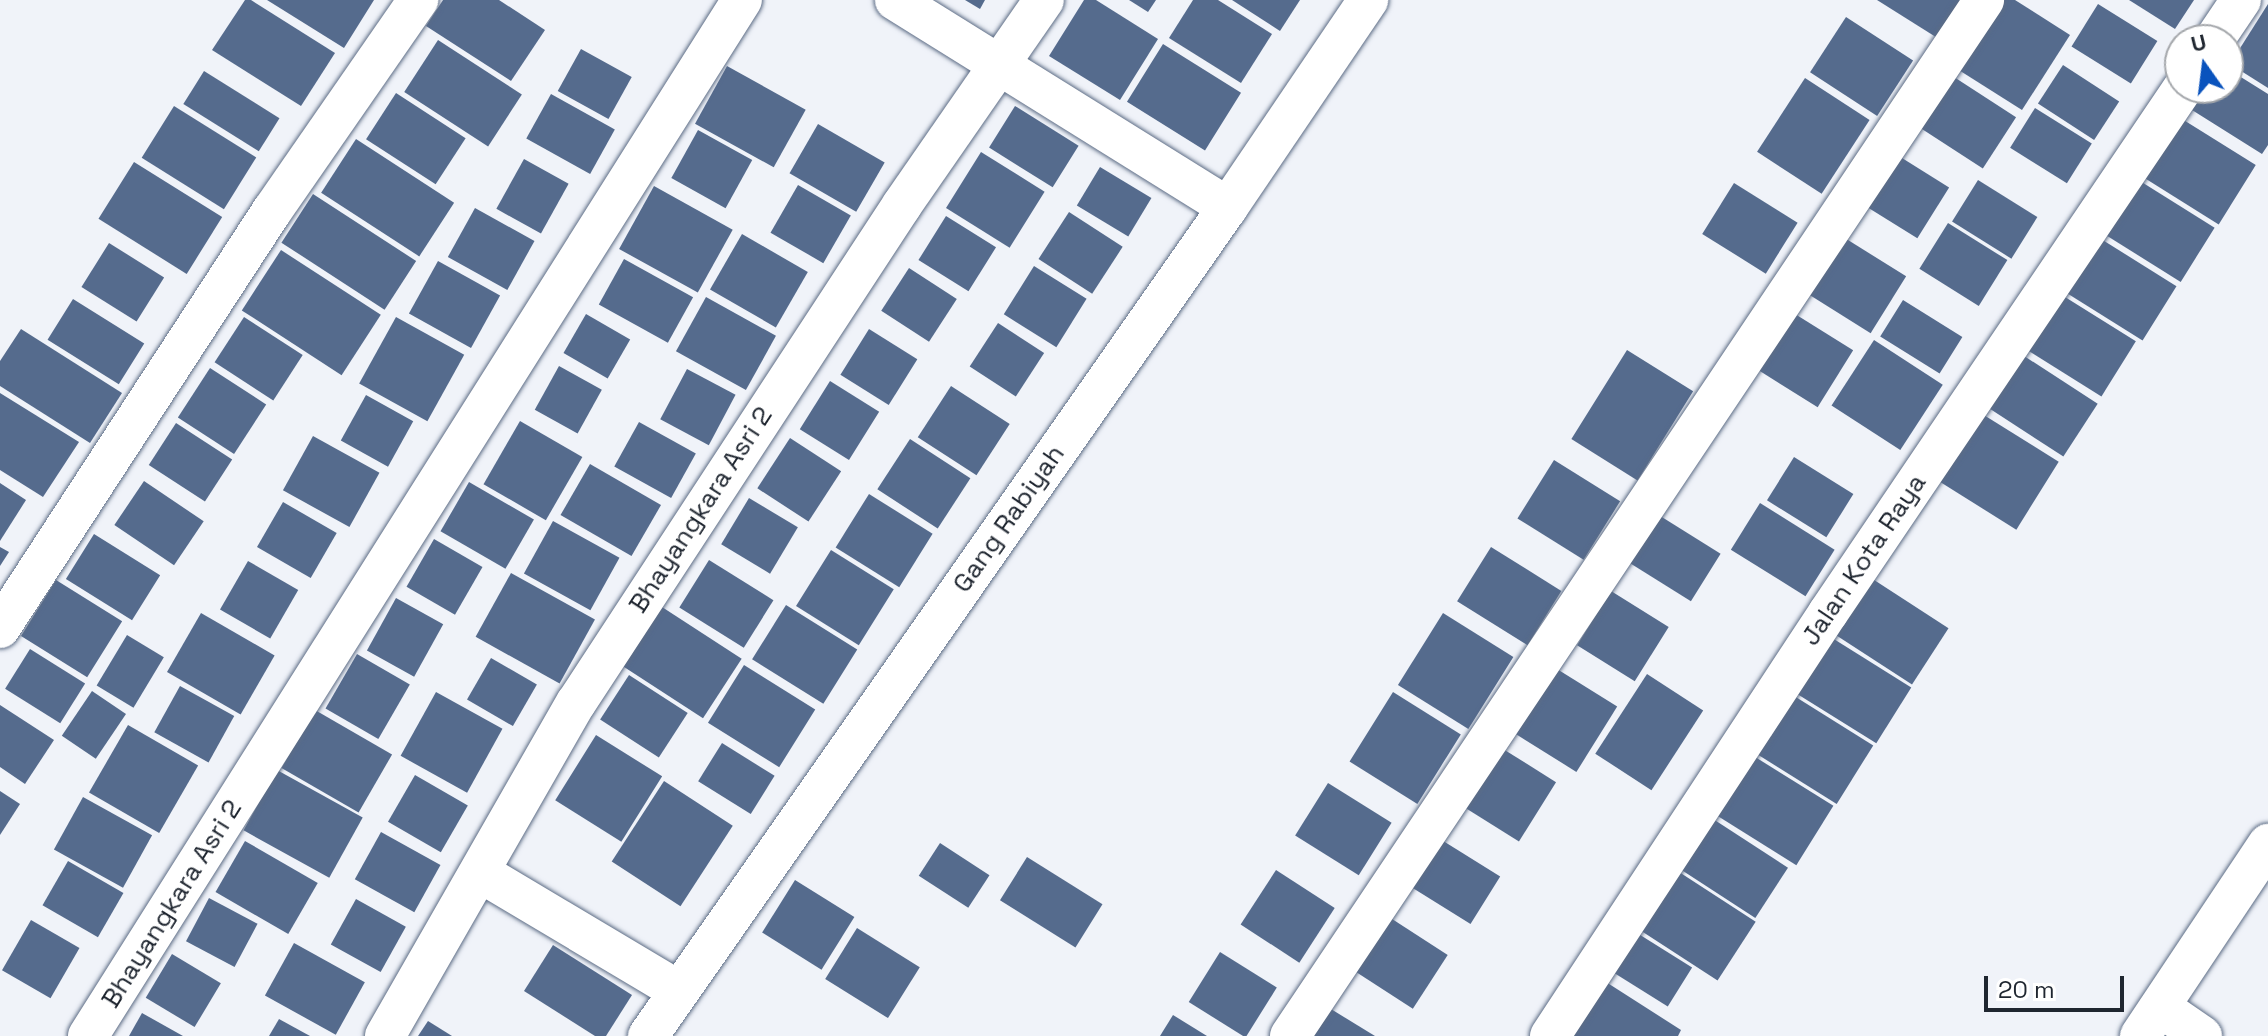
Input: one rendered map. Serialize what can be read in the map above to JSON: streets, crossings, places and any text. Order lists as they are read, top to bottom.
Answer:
{
  "streets": {
    "street": ["Bhayangkara Asri 2", "Gang Rabiyah", "Jalan Kota Raya"]
  },
  "scale_bar": "20 m",
  "north": "top"
}
